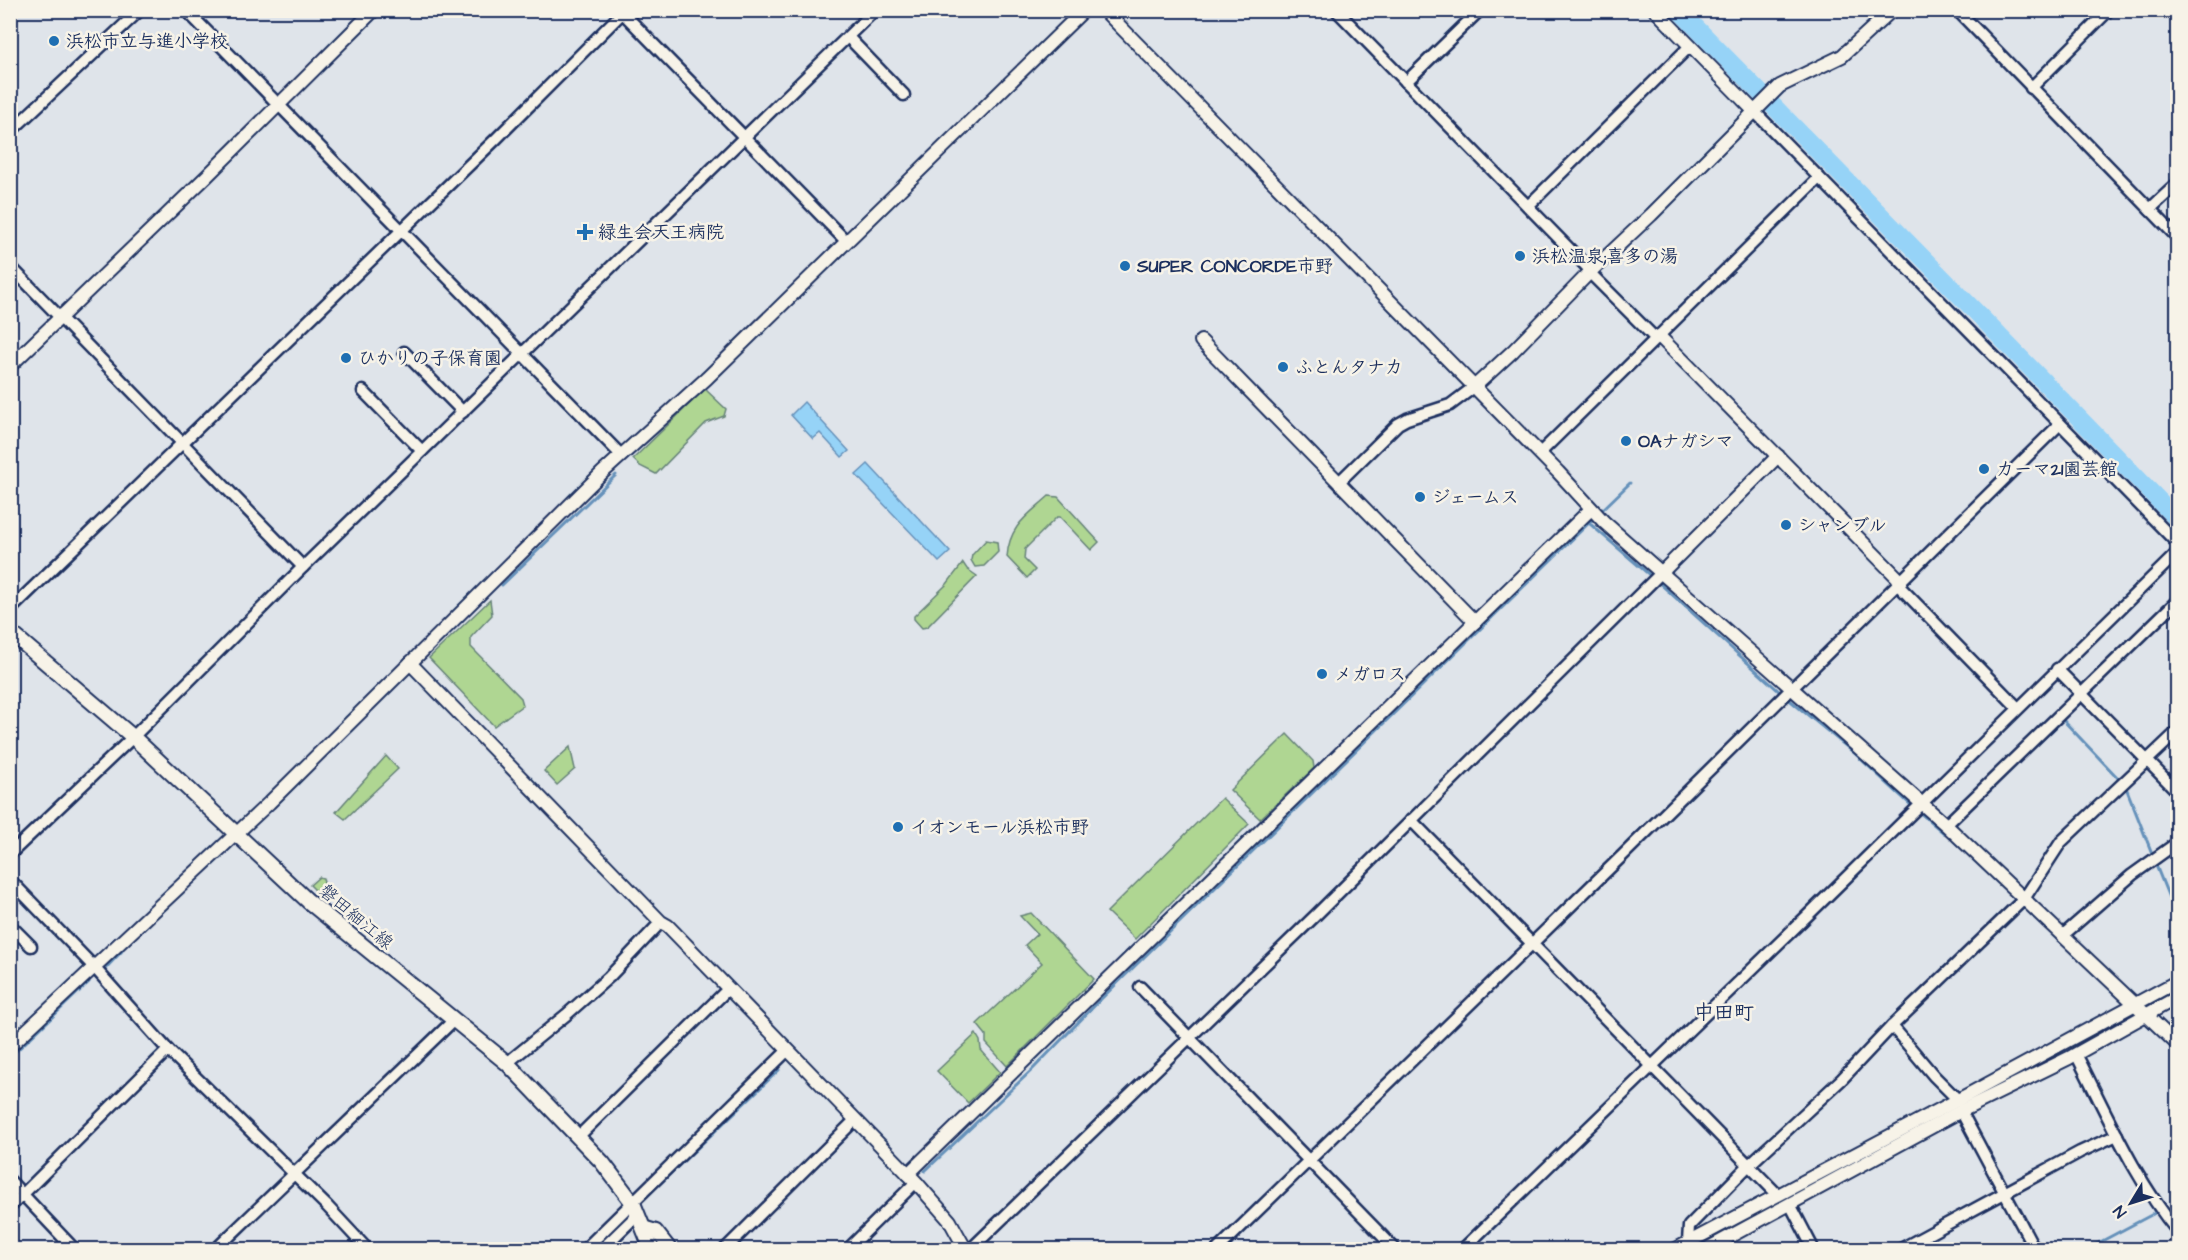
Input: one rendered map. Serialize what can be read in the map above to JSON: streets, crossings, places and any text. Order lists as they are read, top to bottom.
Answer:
{
  "streets": {
    "main road": ["磐田細江線"]
  },
  "districts": ["中田町"],
  "places": {
    "other": [
      "浜松市立与進小学校",
      "浜松温泉;喜多の湯",
      "SUPER CONCORDE市野",
      "ひかりの子保育園",
      "ふとんタナカ",
      "OAナガシマ",
      "カーマ21園芸館",
      "ジェームス",
      "シャンブル",
      "メガロス",
      "イオンモール浜松市野"
    ],
    "health": ["緑生会天王病院"]
  },
  "north": "bottom left"
}
